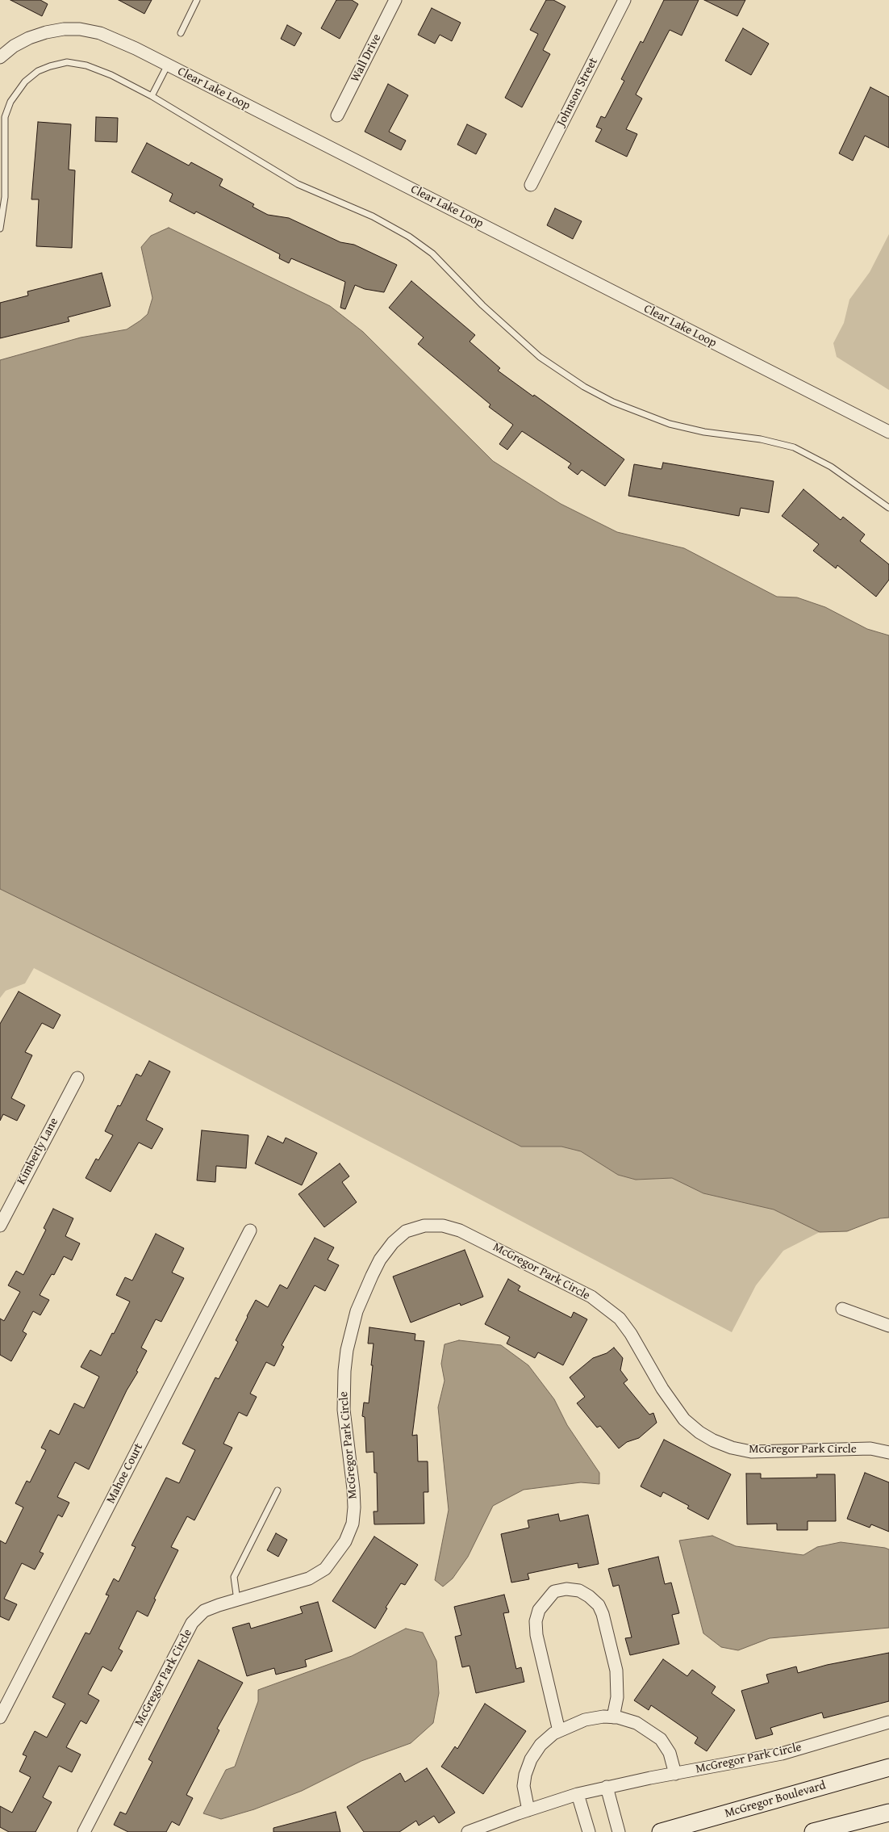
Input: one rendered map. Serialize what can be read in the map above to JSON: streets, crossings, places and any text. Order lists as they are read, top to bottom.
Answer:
{
  "streets": {
    "main road": ["McGregor Boulevard"],
    "street": [
      "Wall Drive",
      "Clear Lake Loop",
      "Johnson Street",
      "Kimberly Lane",
      "McGregor Park Circle",
      "Mahoe Court"
    ]
  }
}
